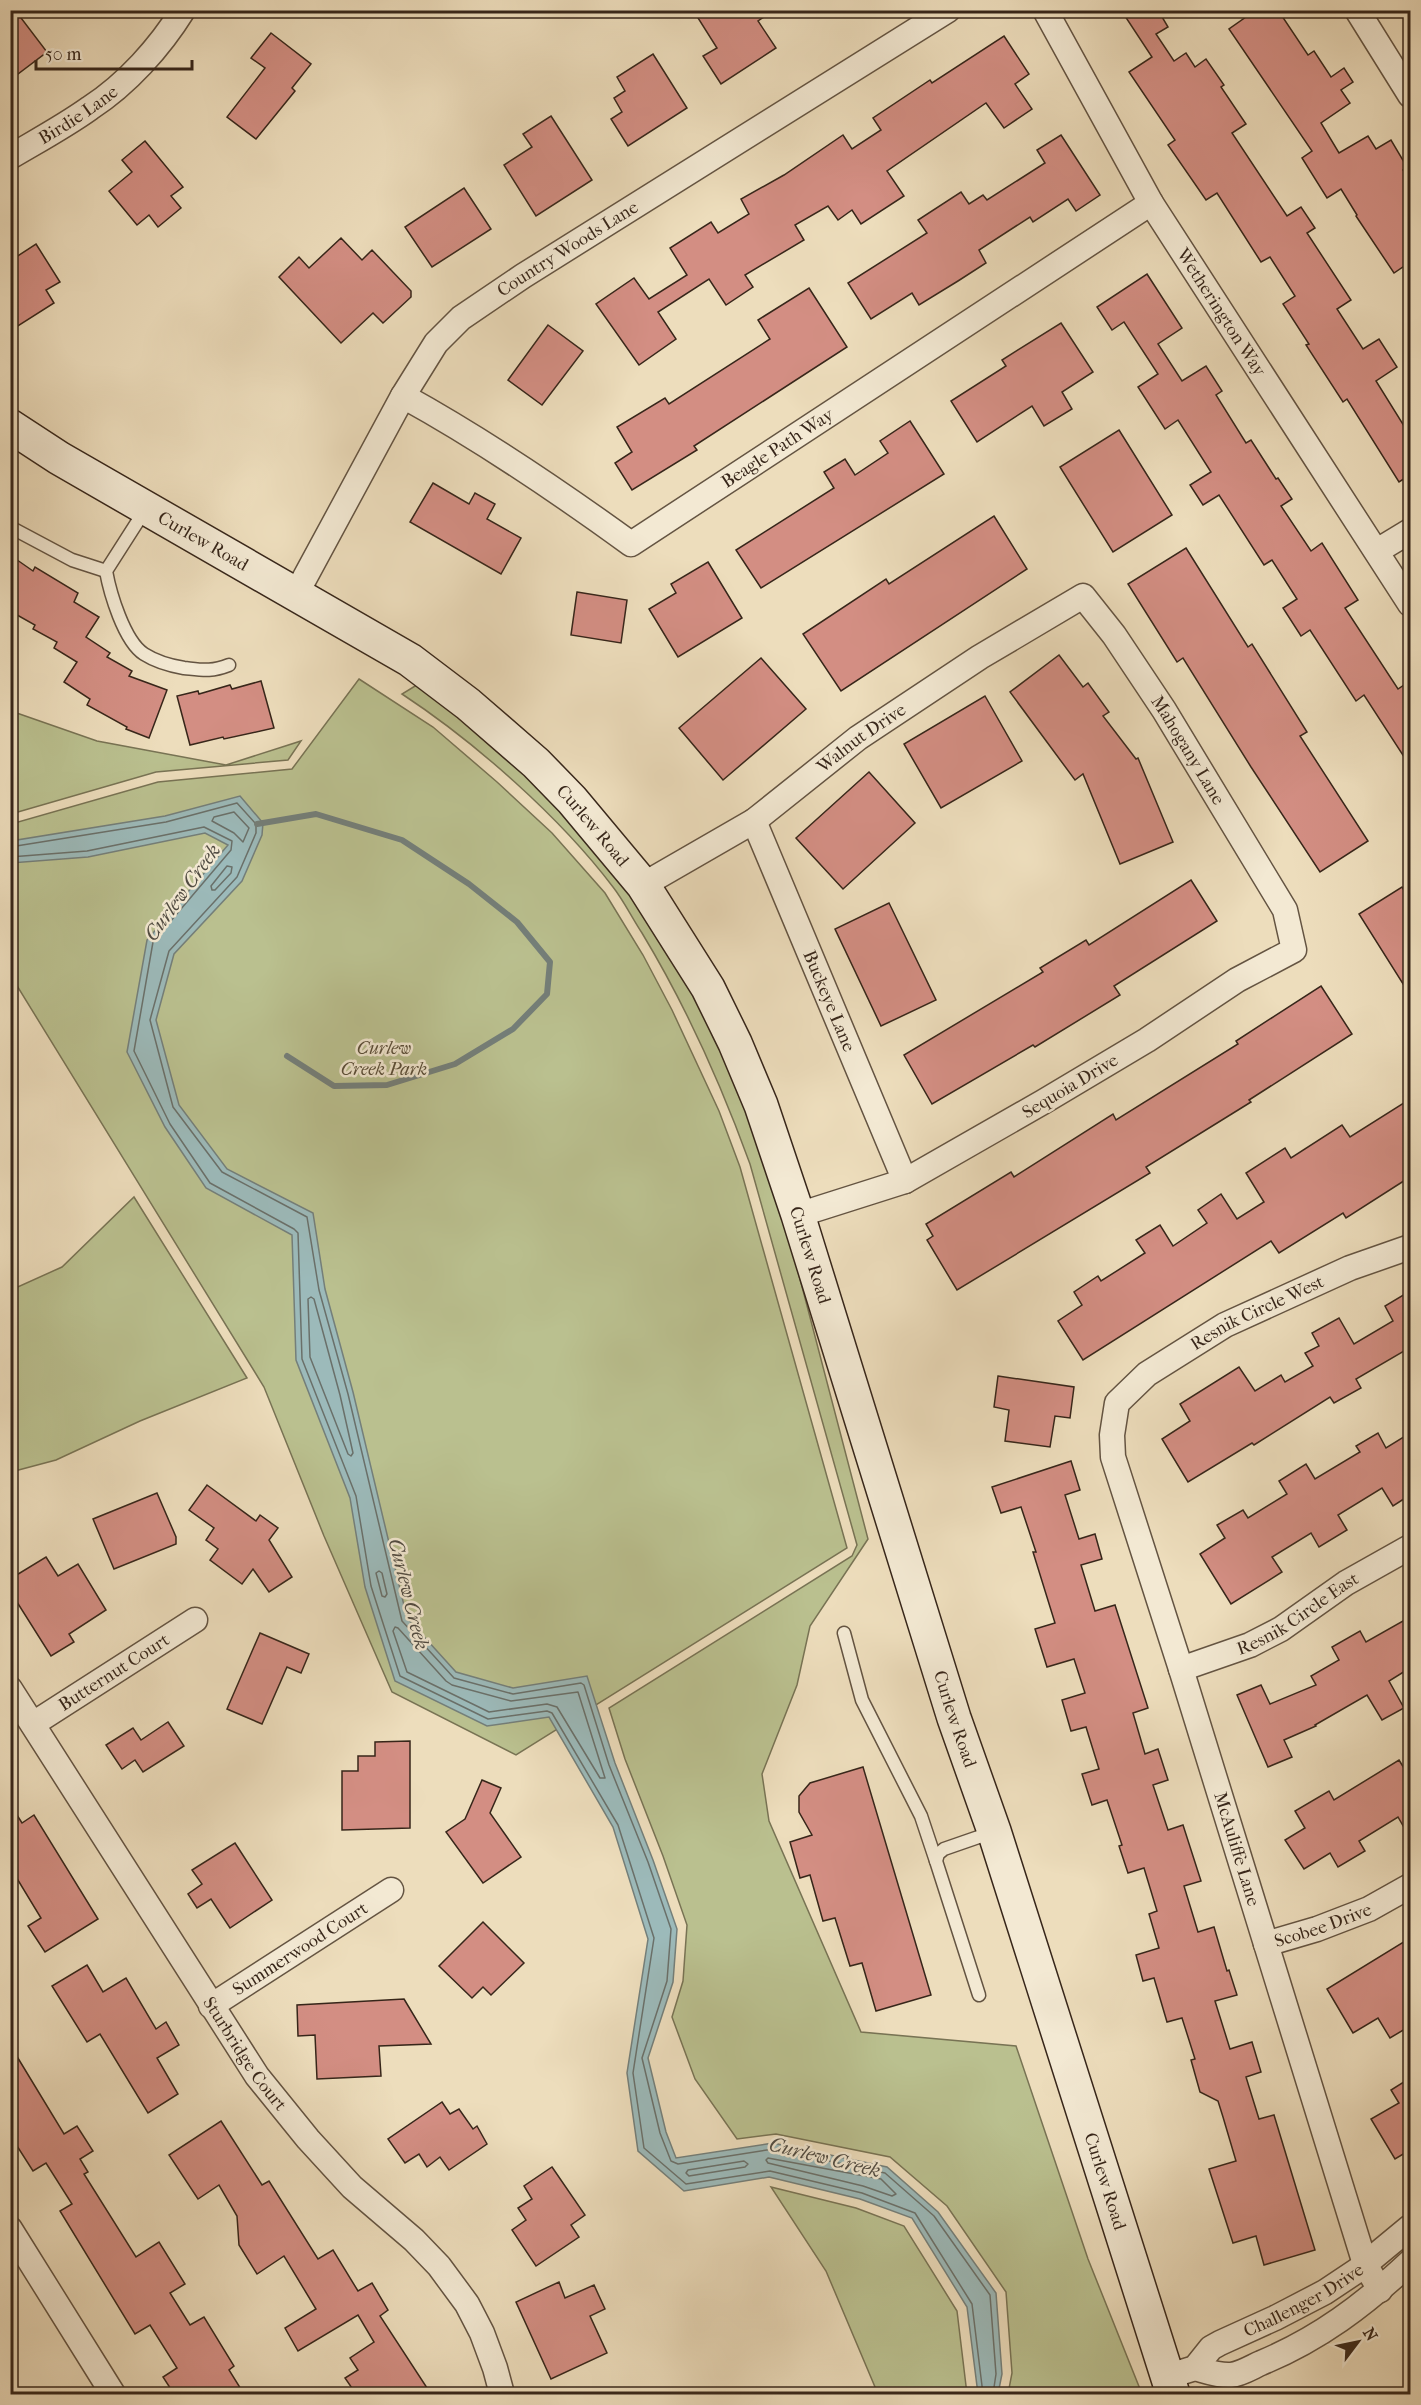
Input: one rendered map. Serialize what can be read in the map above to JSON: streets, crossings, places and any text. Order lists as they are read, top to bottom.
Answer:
{
  "streets": {
    "main road": ["Curlew Road"],
    "street": [
      "Birdie Lane",
      "Country Woods Lane",
      "Wetherington Way",
      "Beagle Path Way",
      "Walnut Drive",
      "Mahogany Lane",
      "Buckeye Lane",
      "Sequoia Drive",
      "Resnik Circle West",
      "Resnik Circle East",
      "Butternut Court",
      "McAuliffe Lane",
      "Scobee Drive",
      "Summerwood Court",
      "Sturbridge Court",
      "Challenger Drive"
    ]
  },
  "crossings": [
    ["Country Woods Lane", "Beagle Path Way"],
    ["Country Woods Lane", "Curlew Road"],
    ["Wetherington Way", "Beagle Path Way"],
    ["Curlew Road", "Walnut Drive"],
    ["Curlew Road", "Sequoia Drive"],
    ["Curlew Road", "Challenger Drive"],
    ["Walnut Drive", "Mahogany Lane"],
    ["Walnut Drive", "Buckeye Lane"],
    ["Mahogany Lane", "Sequoia Drive"],
    ["Buckeye Lane", "Sequoia Drive"],
    ["Resnik Circle West", "McAuliffe Lane"],
    ["Resnik Circle East", "McAuliffe Lane"],
    ["Butternut Court", "Sturbridge Court"],
    ["McAuliffe Lane", "Scobee Drive"],
    ["McAuliffe Lane", "Challenger Drive"],
    ["Summerwood Court", "Sturbridge Court"]
  ],
  "water": ["Curlew Creek"],
  "parks": ["Curlew Creek Park"],
  "scale_bar": "50 m",
  "north": "top right"
}
